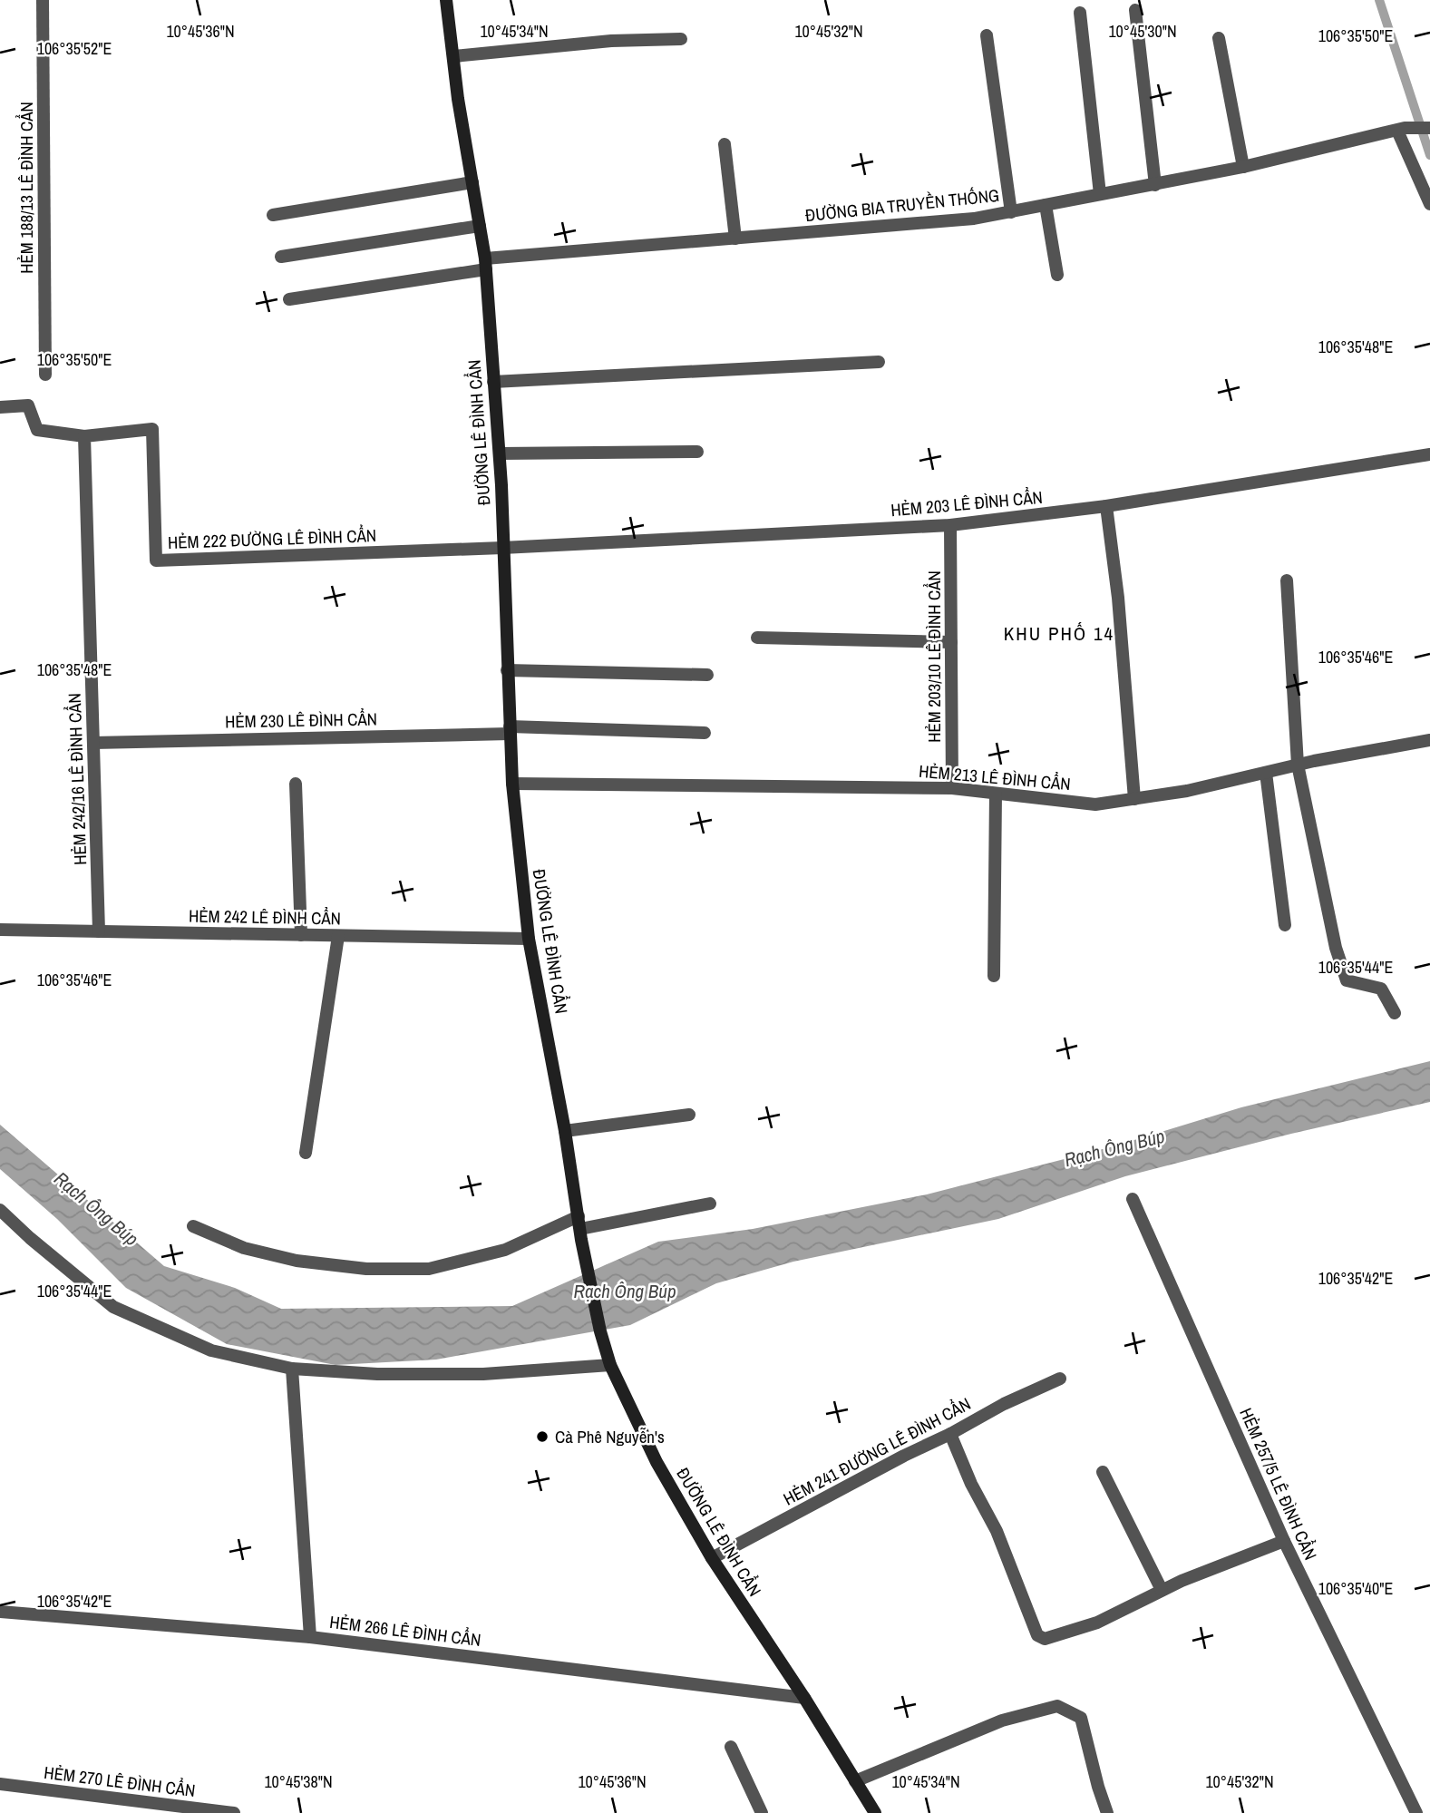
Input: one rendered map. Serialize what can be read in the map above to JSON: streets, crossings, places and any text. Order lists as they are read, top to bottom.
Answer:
{
  "streets": {
    "street": [
      "HẺM 188/13 LÊ ĐÌNH CẨN",
      "ĐƯỜNG BIA TRUYỀN THỐNG",
      "ĐƯỜNG LÊ ĐÌNH CẨN",
      "HẺM 203 LÊ ĐÌNH CẨN",
      "HẺM 222 ĐƯỜNG LÊ ĐÌNH CẨN",
      "HẺM 203/10 LÊ ĐÌNH CẨN",
      "HẺM 230 LÊ ĐÌNH CẨN",
      "HẺM 213 LÊ ĐÌNH CẨN",
      "HẺM 242/16 LÊ ĐÌNH CẨN",
      "HẺM 242 LÊ ĐÌNH CẨN",
      "HẺM 241 ĐƯỜNG LÊ ĐÌNH CẨN",
      "HẺM 257/5 LÊ ĐÌNH CẨN",
      "HẺM 266 LÊ ĐÌNH CẨN",
      "HẺM 270 LÊ ĐÌNH CẨN"
    ]
  },
  "crossings": [
    ["ĐƯỜNG BIA TRUYỀN THỐNG", "ĐƯỜNG LÊ ĐÌNH CẨN"],
    ["ĐƯỜNG LÊ ĐÌNH CẨN", "HẺM 203 LÊ ĐÌNH CẨN"],
    ["ĐƯỜNG LÊ ĐÌNH CẨN", "HẺM 222 ĐƯỜNG LÊ ĐÌNH CẨN"],
    ["ĐƯỜNG LÊ ĐÌNH CẨN", "HẺM 230 LÊ ĐÌNH CẨN"],
    ["ĐƯỜNG LÊ ĐÌNH CẨN", "HẺM 213 LÊ ĐÌNH CẨN"],
    ["ĐƯỜNG LÊ ĐÌNH CẨN", "HẺM 242 LÊ ĐÌNH CẨN"],
    ["ĐƯỜNG LÊ ĐÌNH CẨN", "HẺM 241 ĐƯỜNG LÊ ĐÌNH CẨN"],
    ["ĐƯỜNG LÊ ĐÌNH CẨN", "HẺM 266 LÊ ĐÌNH CẨN"],
    ["HẺM 203 LÊ ĐÌNH CẨN", "HẺM 222 ĐƯỜNG LÊ ĐÌNH CẨN"],
    ["HẺM 203 LÊ ĐÌNH CẨN", "HẺM 203/10 LÊ ĐÌNH CẨN"],
    ["HẺM 222 ĐƯỜNG LÊ ĐÌNH CẨN", "HẺM 242/16 LÊ ĐÌNH CẨN"],
    ["HẺM 203/10 LÊ ĐÌNH CẨN", "HẺM 213 LÊ ĐÌNH CẨN"],
    ["HẺM 230 LÊ ĐÌNH CẨN", "HẺM 242/16 LÊ ĐÌNH CẨN"],
    ["HẺM 242/16 LÊ ĐÌNH CẨN", "HẺM 242 LÊ ĐÌNH CẨN"]
  ],
  "districts": ["KHU PHỐ 14"],
  "water": ["Rạch Ông Búp"],
  "places": ["Cà Phê Nguyễn's"],
  "coordinates": [
    "10°45'36\"N",
    "10°45'34\"N",
    "10°45'32\"N",
    "10°45'30\"N",
    "106°35'50\"E",
    "106°35'52\"E",
    "106°35'48\"E",
    "106°35'46\"E",
    "106°35'44\"E",
    "106°35'42\"E",
    "106°35'40\"E",
    "10°45'38\"N"
  ]
}
